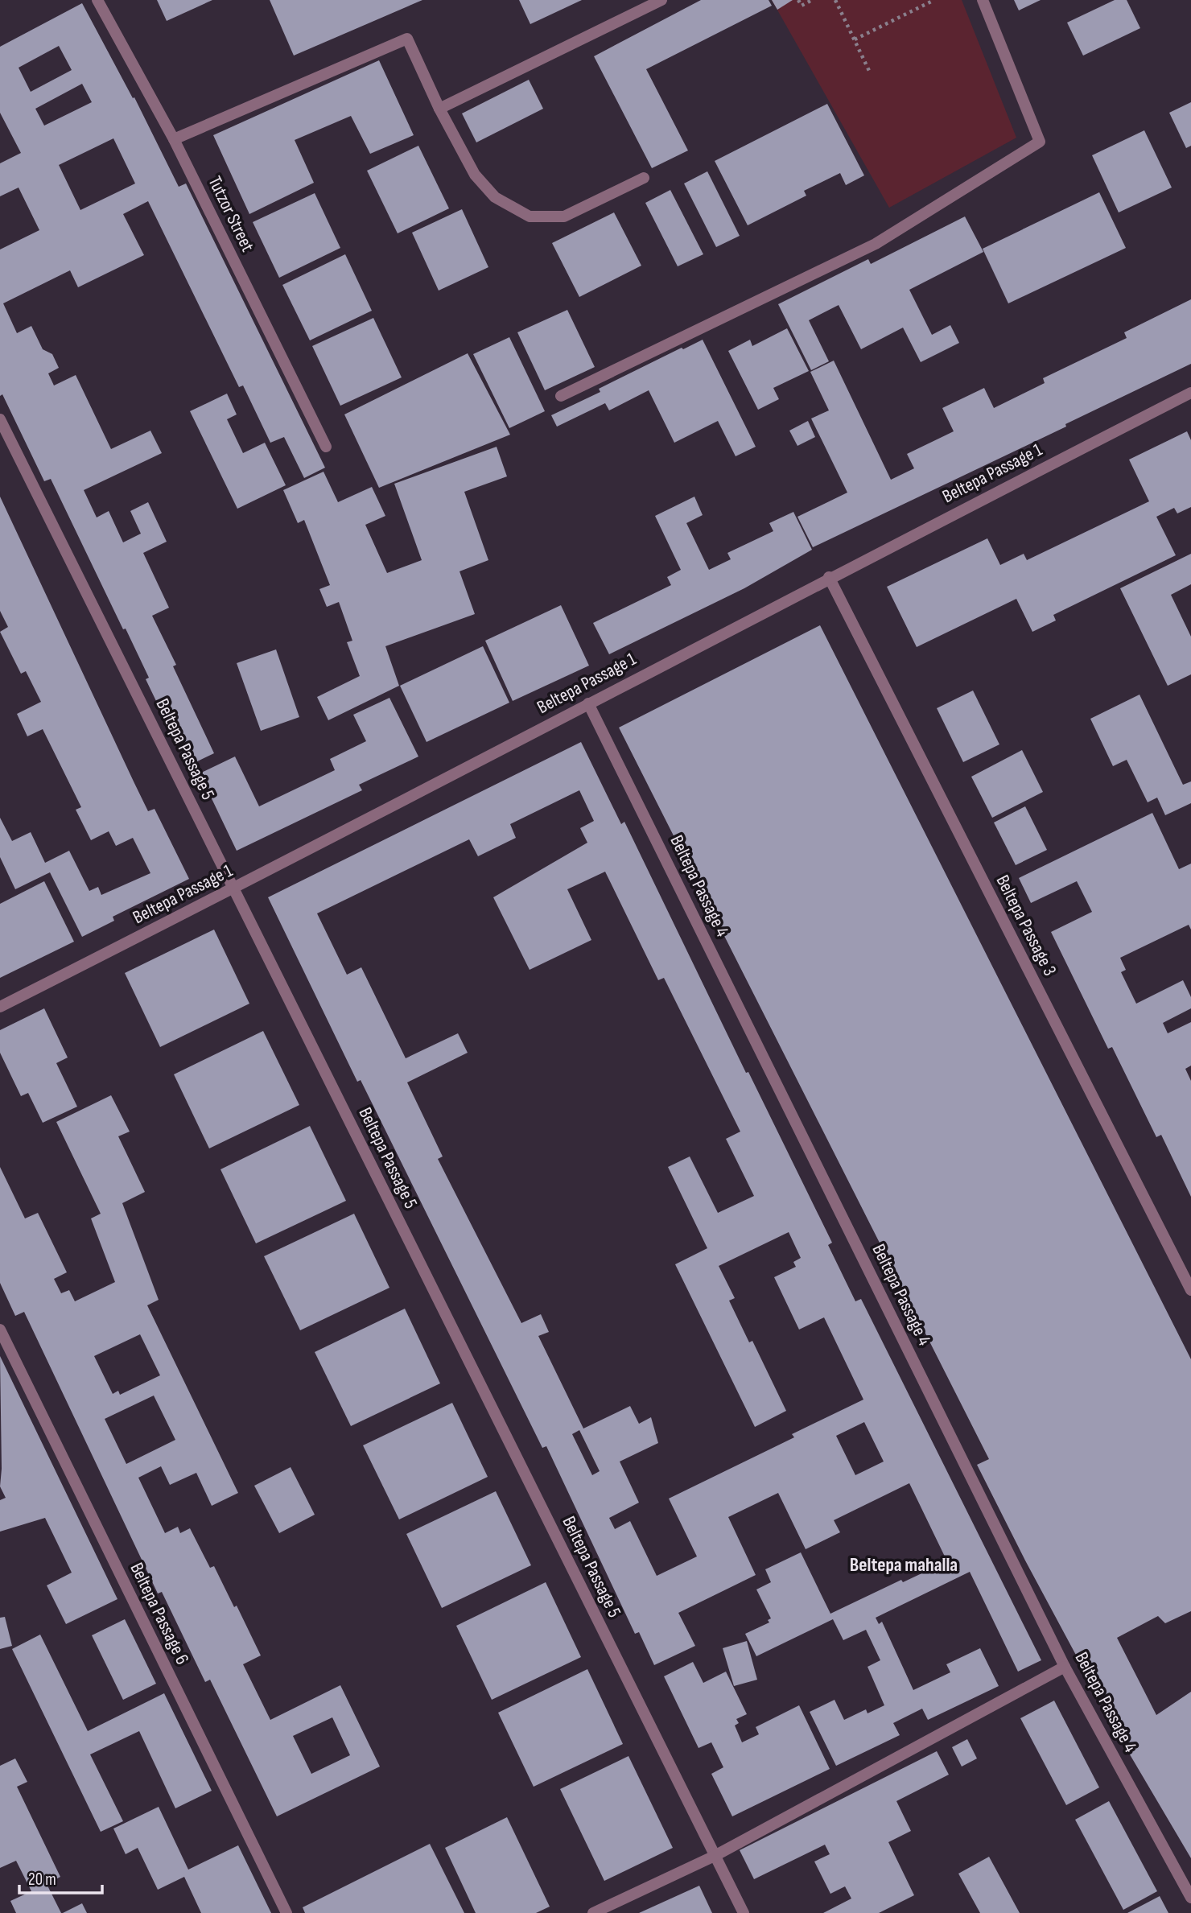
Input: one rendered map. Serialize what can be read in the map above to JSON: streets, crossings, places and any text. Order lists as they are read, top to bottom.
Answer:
{
  "streets": {
    "street": [
      "Tutzor Street",
      "Beltepa Passage 1",
      "Beltepa Passage 5",
      "Beltepa Passage 4",
      "Beltepa Passage 3",
      "Beltepa Passage 6"
    ]
  },
  "crossings": [
    ["Beltepa Passage 1", "Beltepa Passage 5"],
    ["Beltepa Passage 1", "Beltepa Passage 4"],
    ["Beltepa Passage 1", "Beltepa Passage 3"]
  ],
  "districts": ["Beltepa mahalla"],
  "scale_bar": "20 m"
}
